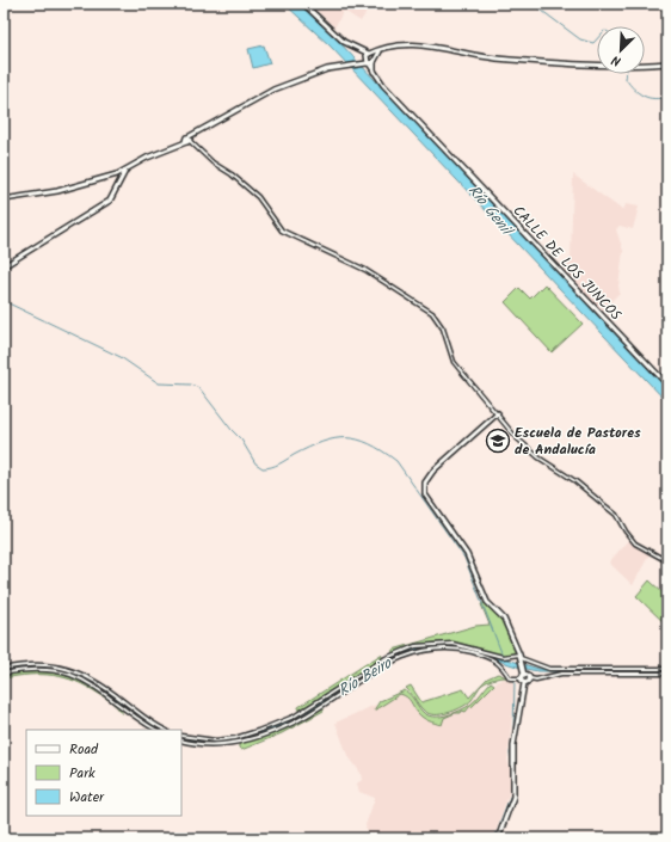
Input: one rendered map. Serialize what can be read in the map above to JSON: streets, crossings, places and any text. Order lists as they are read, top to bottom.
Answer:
{
  "streets": {
    "street": ["CALLE DE LOS JUNCOS"]
  },
  "water": ["Río Genil", "Río Beiro"],
  "places": {
    "school or university": ["Escuela de Pastores de Andalucía"]
  },
  "legend": ["Road", "Park", "Water"],
  "north": "bottom left"
}
